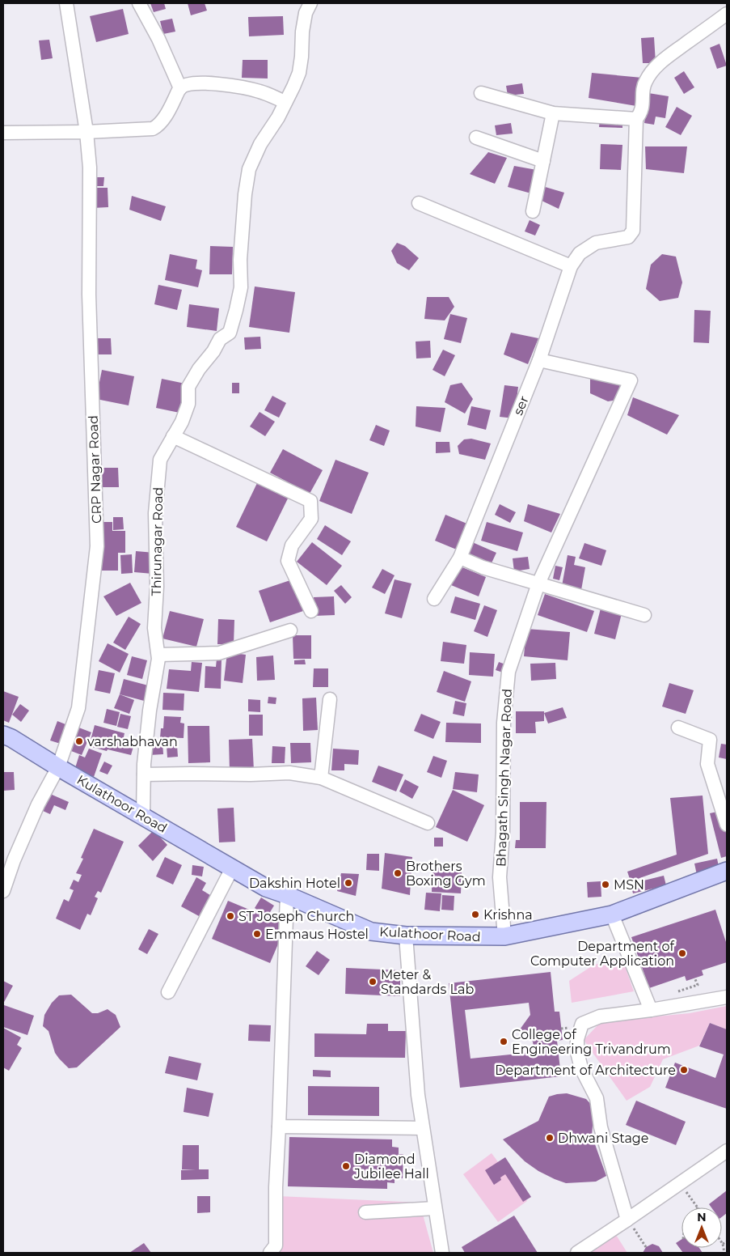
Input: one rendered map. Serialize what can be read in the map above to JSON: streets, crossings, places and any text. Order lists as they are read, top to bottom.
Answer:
{
  "streets": {
    "main road": ["Kulathoor Road"],
    "street": [
      "ser",
      "CRP Nagar Road",
      "Thirunagar Road",
      "Bhagath Singh Nagar Road"
    ]
  },
  "crossings": [
    ["ser", "Bhagath Singh Nagar Road"],
    ["CRP Nagar Road", "Kulathoor Road"],
    ["Thirunagar Road", "Kulathoor Road"],
    ["Bhagath Singh Nagar Road", "Kulathoor Road"]
  ],
  "places": [
    "varshabhavan",
    "Brothers Boxing Gym",
    "Dakshin Hotel",
    "MSN",
    "Krishna",
    "ST Joseph Church",
    "Emmaus Hostel",
    "Department of Computer Application",
    "Meter & Standards Lab",
    "College of Engineering Trivandrum",
    "Department of Architecture",
    "Dhwani Stage",
    "Diamond Jubilee Hall"
  ],
  "north": "top"
}
